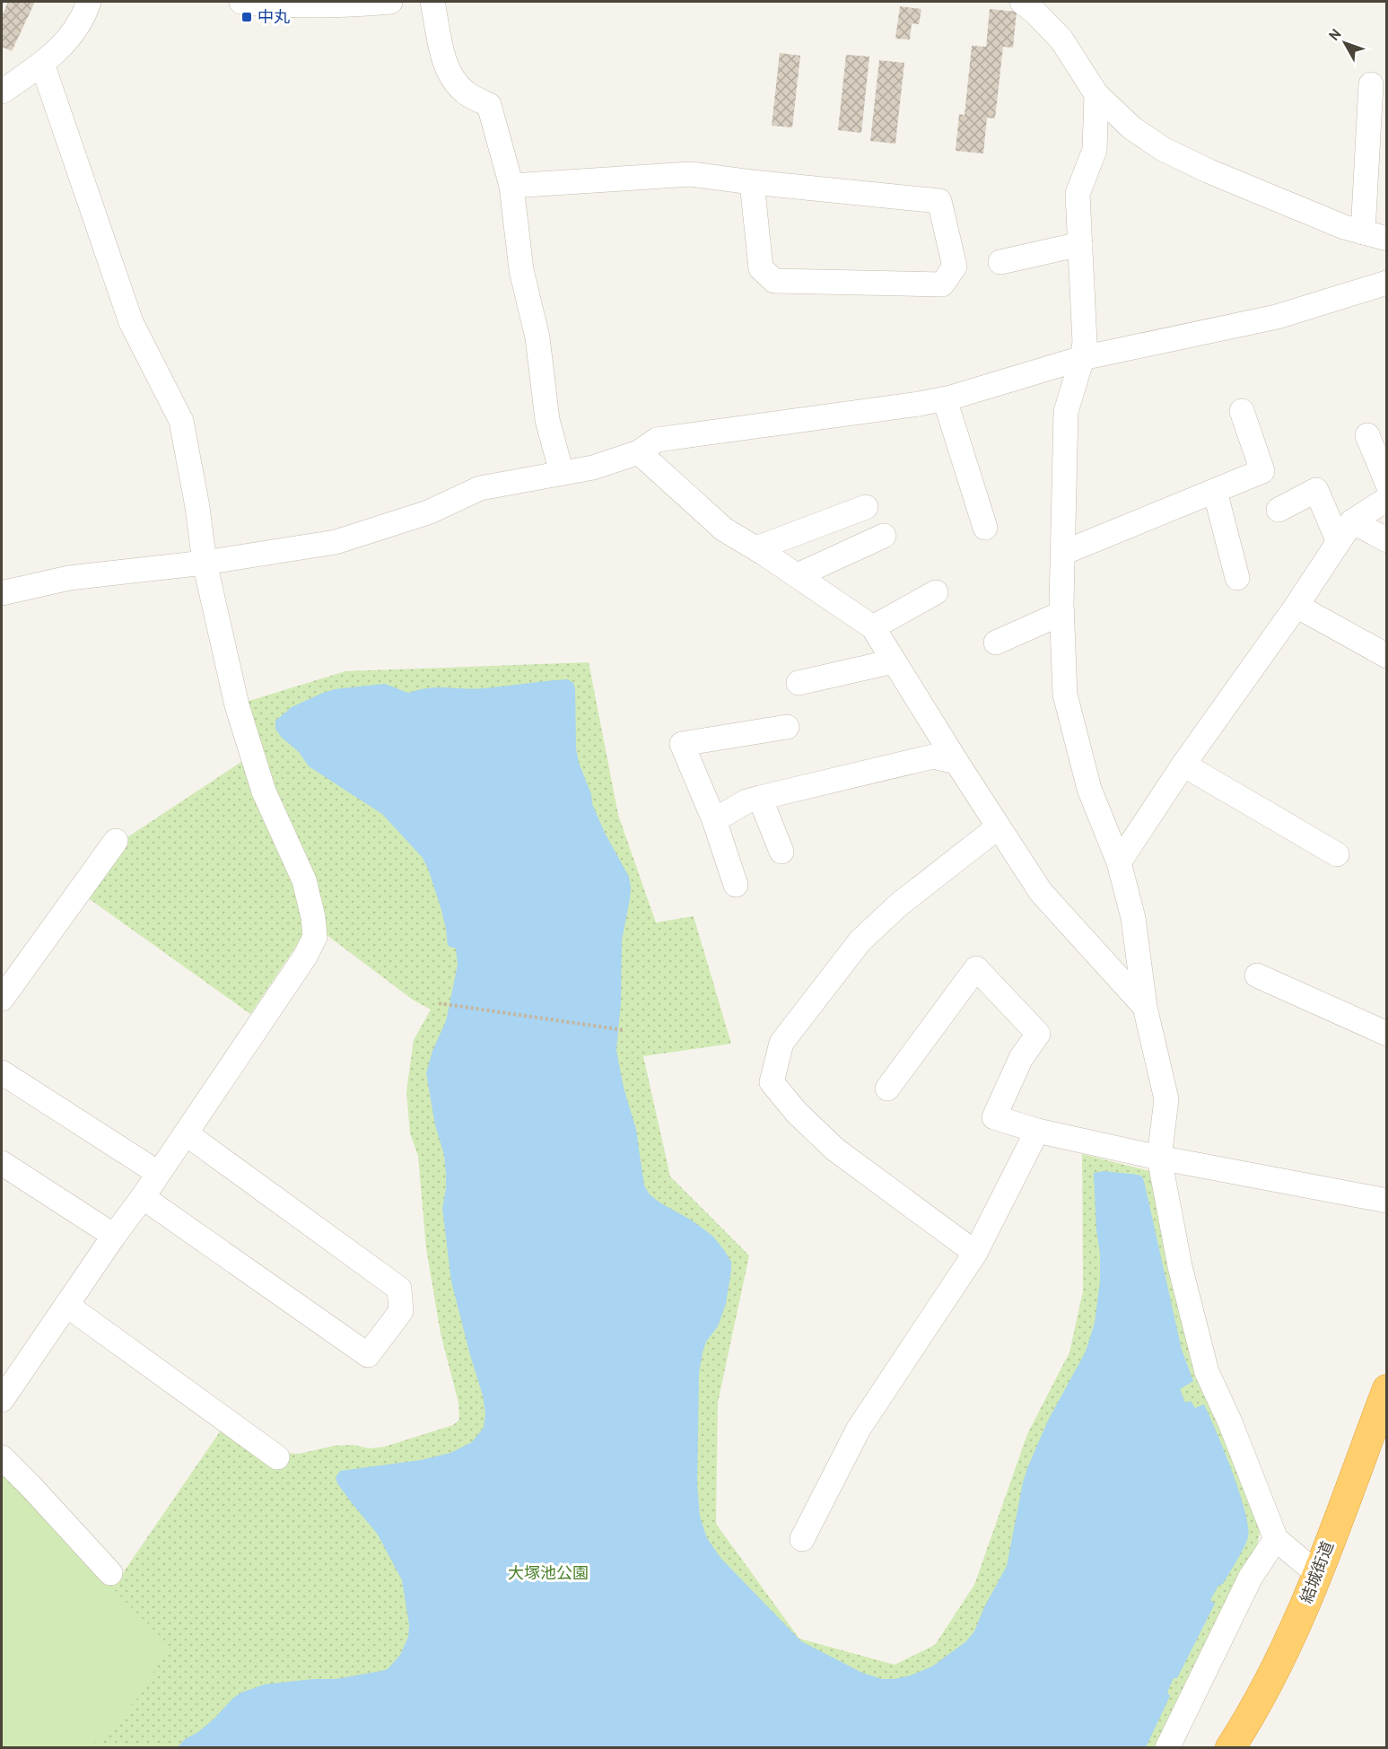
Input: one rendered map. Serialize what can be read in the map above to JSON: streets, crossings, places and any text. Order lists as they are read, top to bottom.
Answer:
{
  "streets": {
    "highway": ["結城街道"]
  },
  "parks": ["大塚池公園"],
  "places": {
    "transit": ["中丸"]
  },
  "north": "top left"
}
